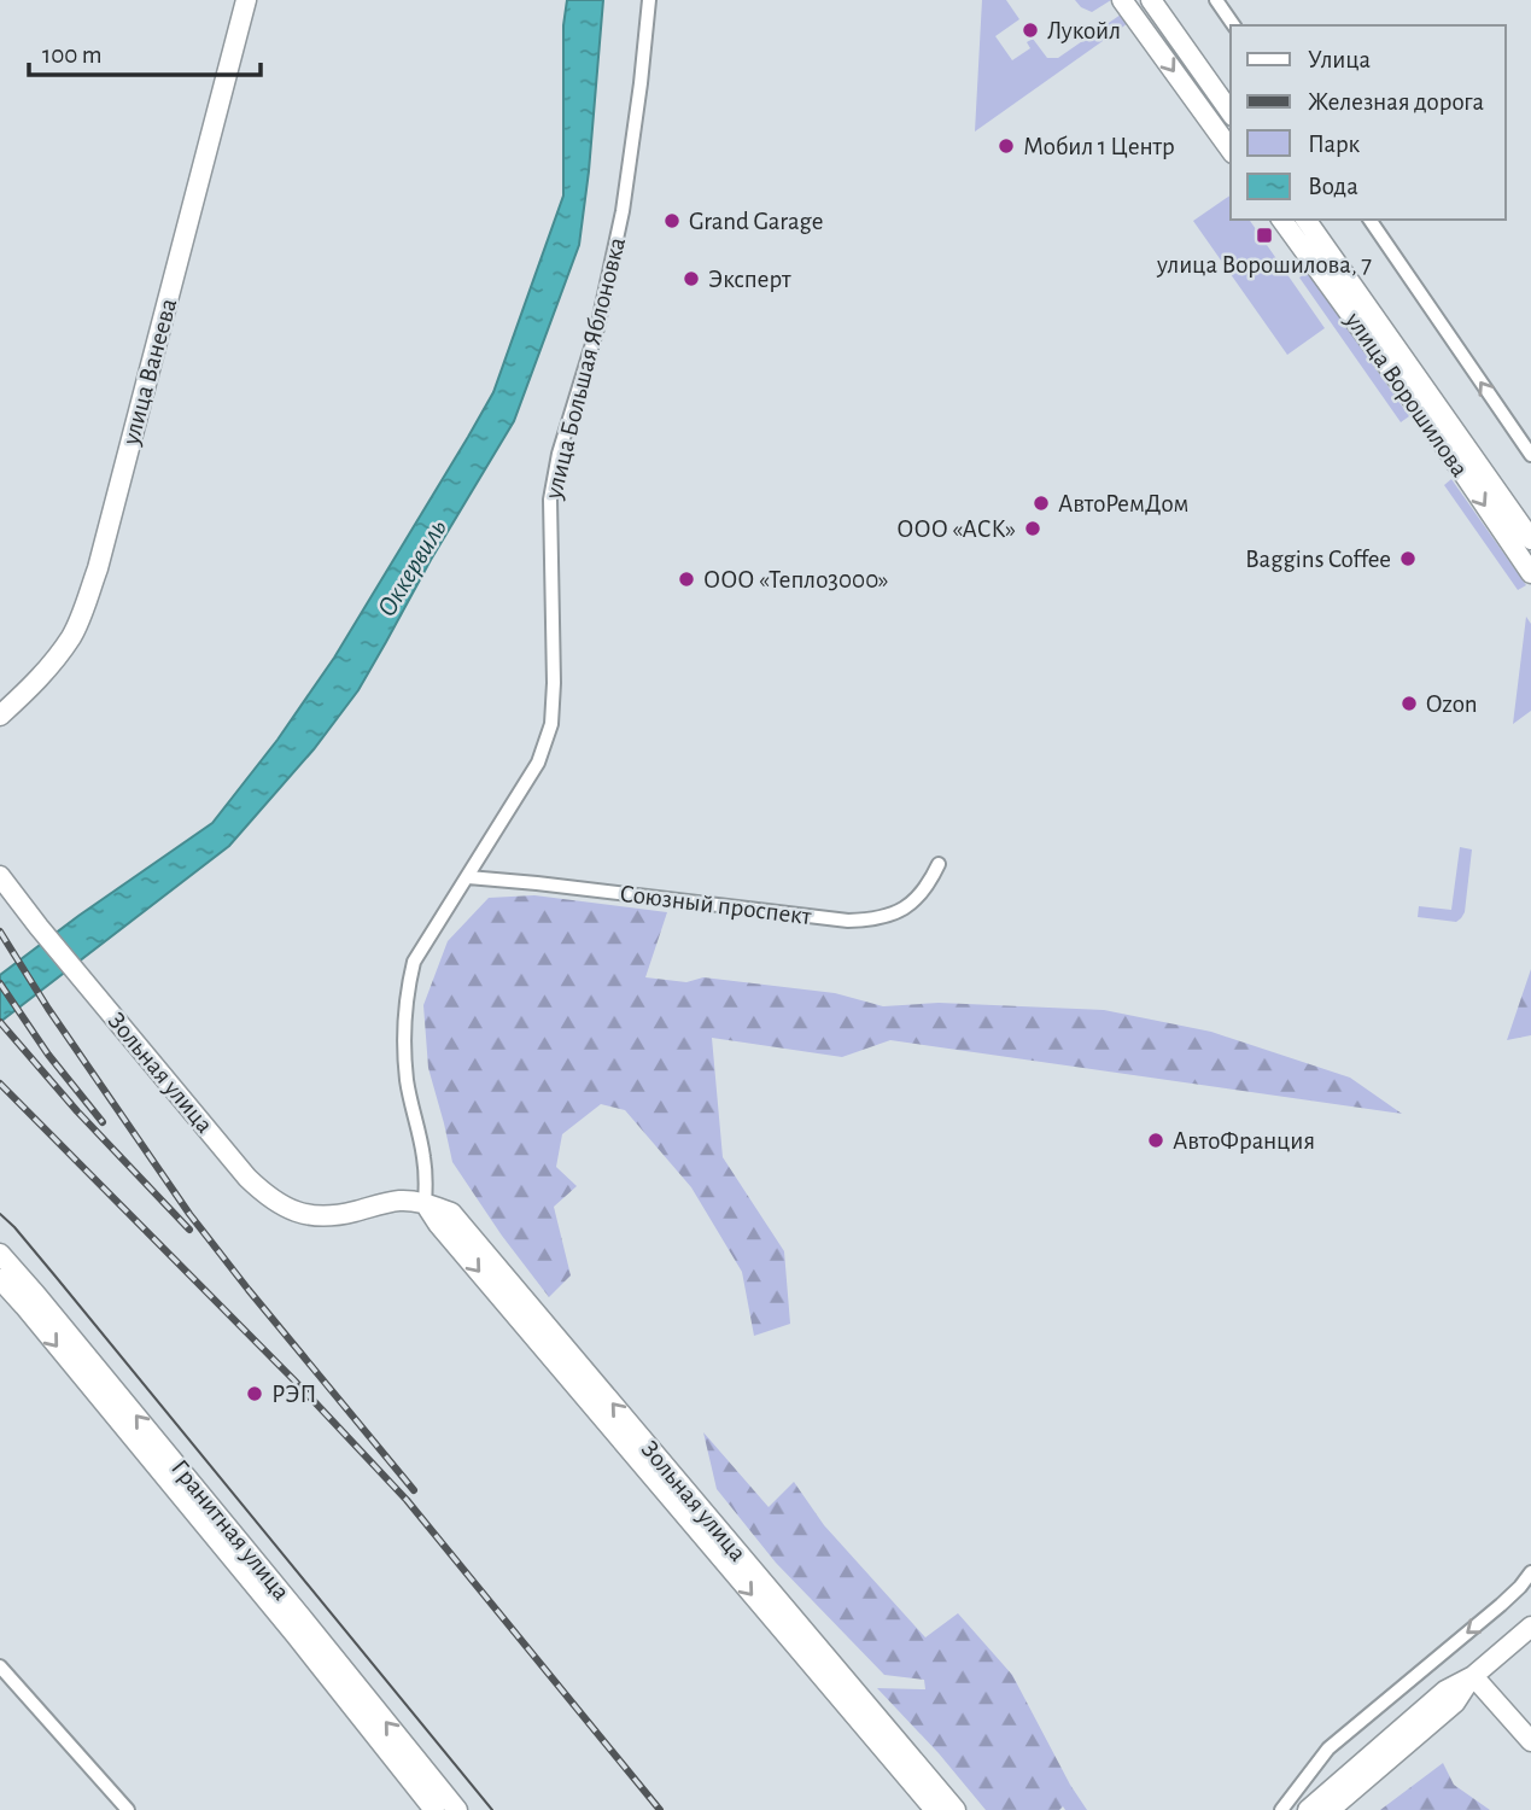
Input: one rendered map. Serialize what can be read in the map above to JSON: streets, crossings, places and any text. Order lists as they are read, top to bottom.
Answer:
{
  "streets": {
    "street": [
      "улица Большая Яблоновка",
      "улица Ванеева",
      "улица Ворошилова",
      "Союзный проспект",
      "Зольная улица",
      "Гранитная улица"
    ]
  },
  "crossings": [
    ["улица Большая Яблоновка", "Союзный проспект"],
    ["улица Большая Яблоновка", "Зольная улица"]
  ],
  "water": ["Оккервиль"],
  "places": {
    "other": [
      "Лукойл",
      "Мобил 1 Центр",
      "Grand Garage",
      "Эксперт",
      "АвтоРемДом",
      "ООО «АСК»",
      "Baggins Coffee",
      "ООО «Тепло3000»",
      "Ozon",
      "АвтоФранция",
      "РЭП"
    ],
    "transit": ["улица Ворошилова, 7"]
  },
  "legend": [
    "Улица",
    "Железная дорога",
    "Парк",
    "Вода"
  ],
  "scale_bar": "100 m"
}
